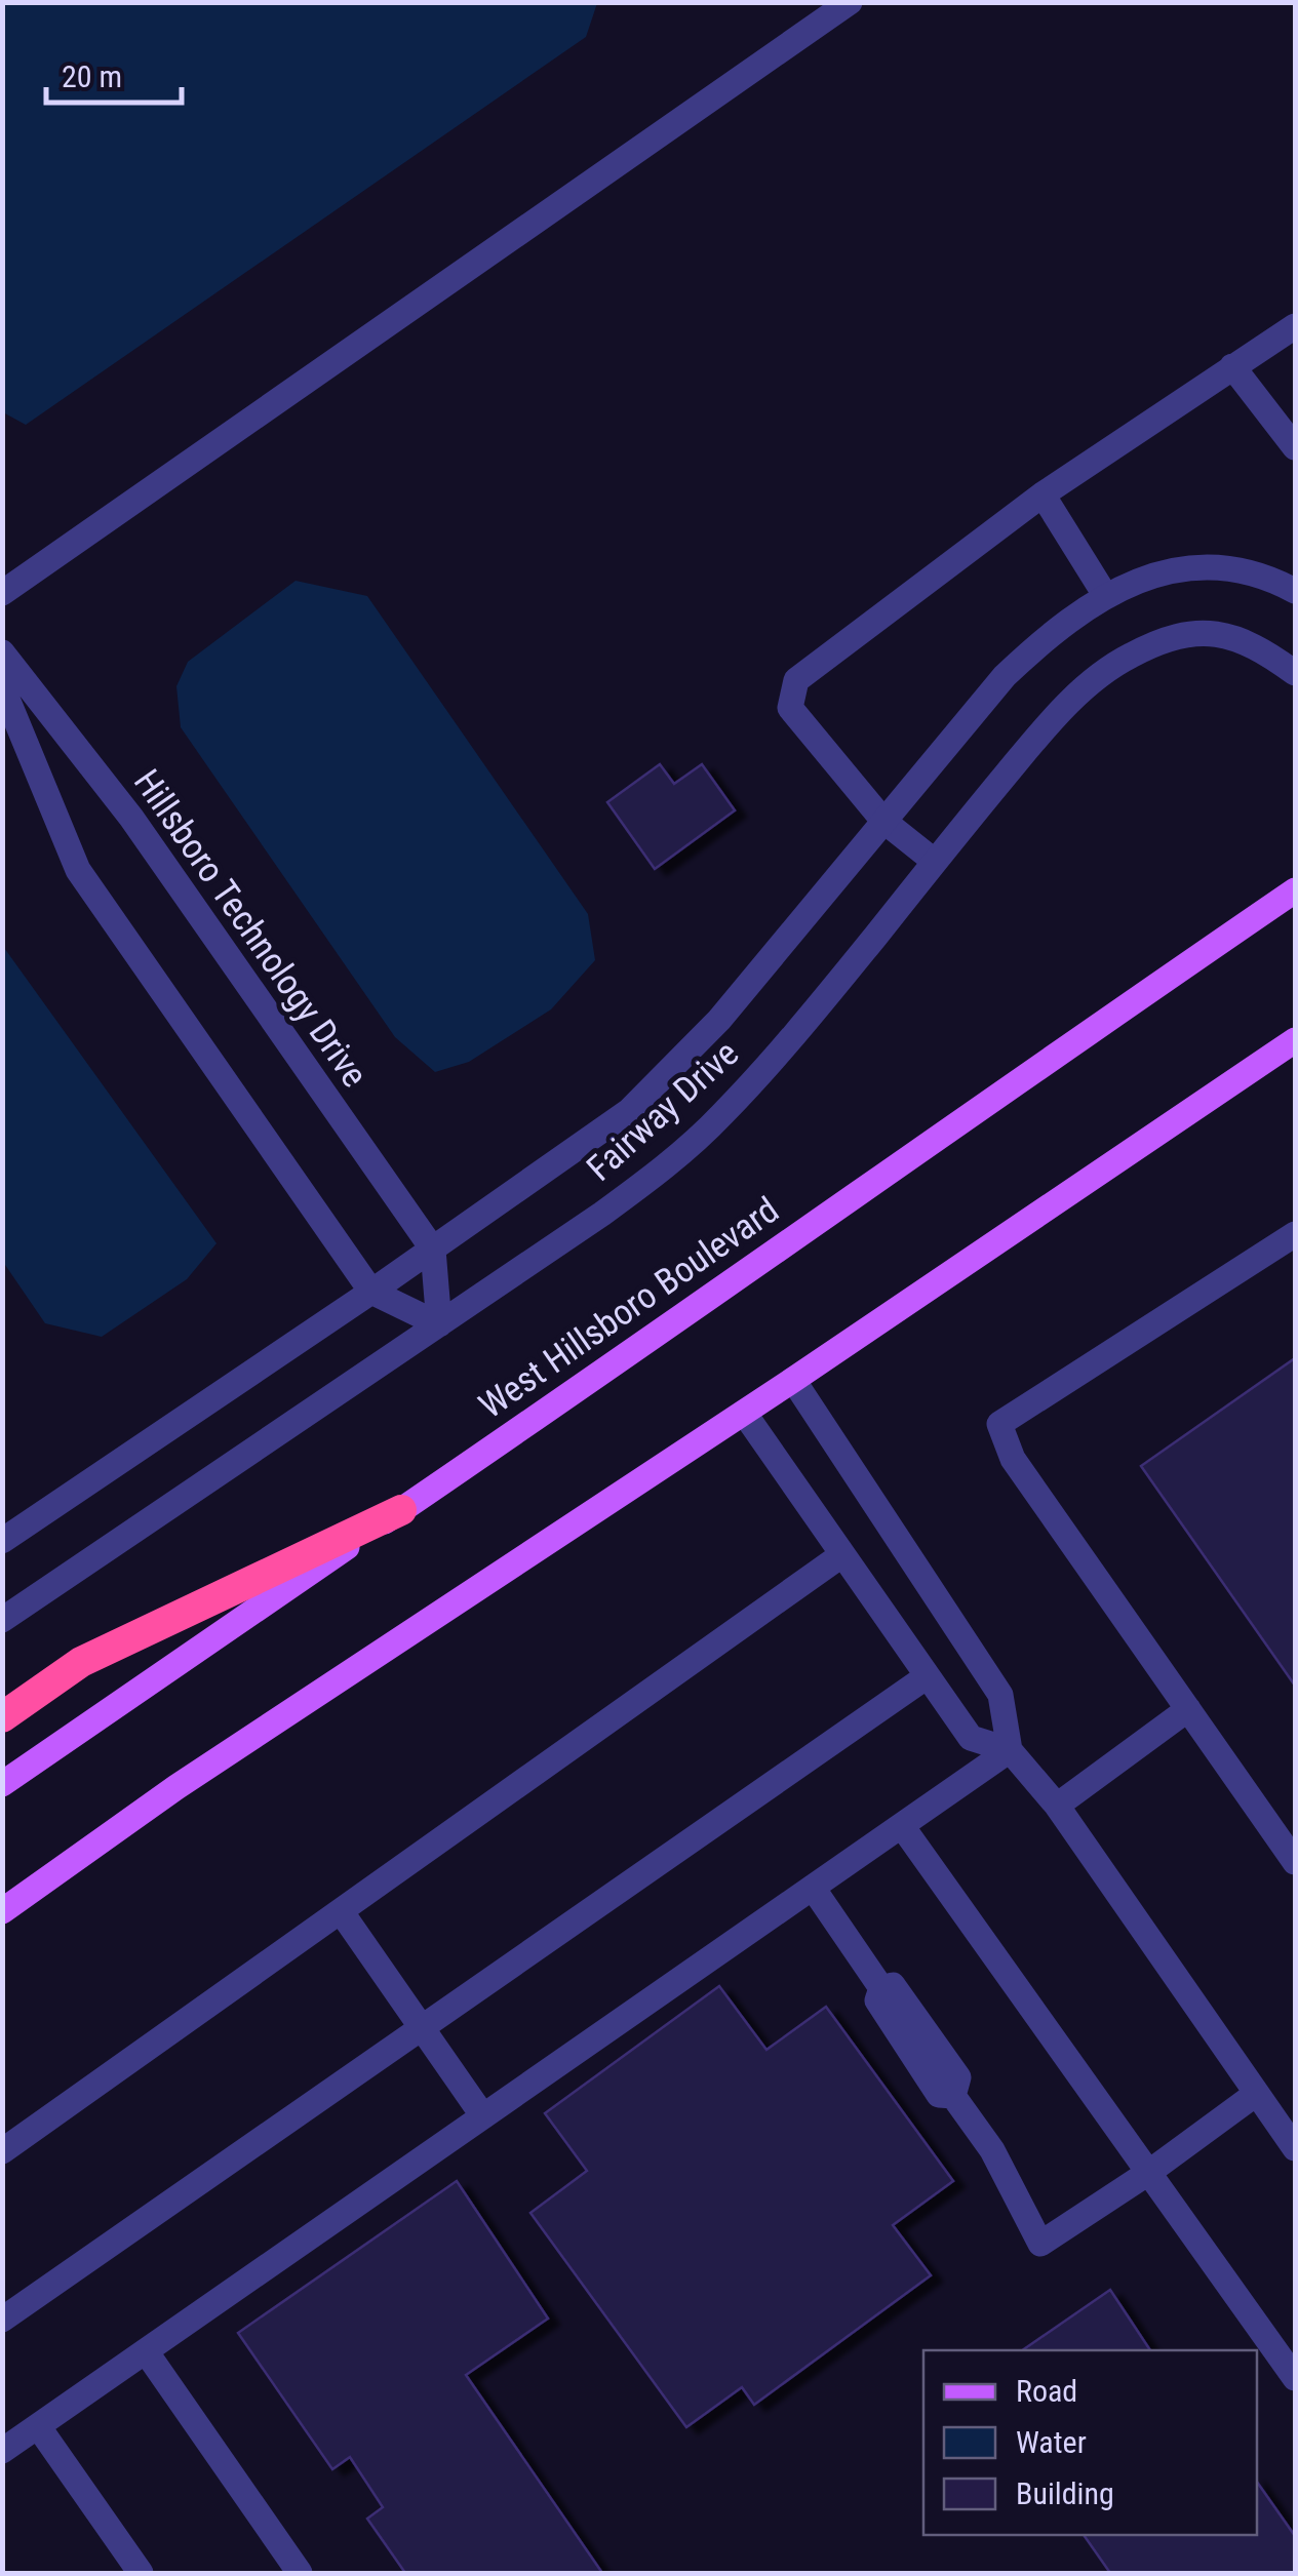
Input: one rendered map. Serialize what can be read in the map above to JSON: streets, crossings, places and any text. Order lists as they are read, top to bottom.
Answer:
{
  "streets": {
    "main road": ["West Hillsboro Boulevard"],
    "street": ["Hillsboro Technology Drive", "Fairway Drive"]
  },
  "crossings": [
    ["Hillsboro Technology Drive", "Fairway Drive"]
  ],
  "legend": ["Road", "Water", "Building"],
  "scale_bar": "20 m"
}
